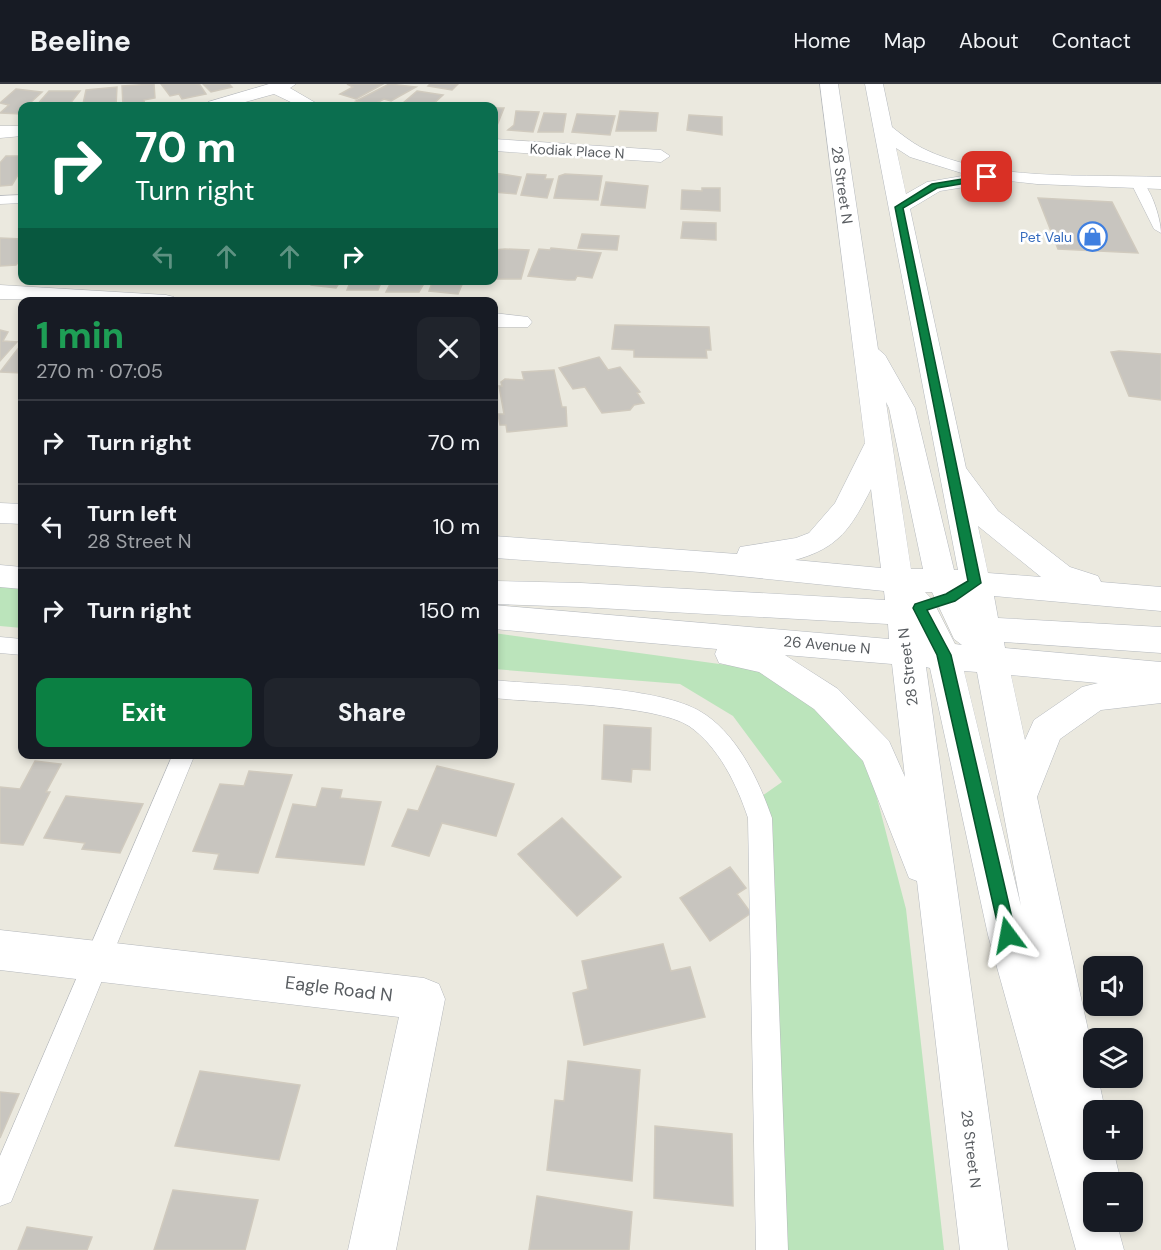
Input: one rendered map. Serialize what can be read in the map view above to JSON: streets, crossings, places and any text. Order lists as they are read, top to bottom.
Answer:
{
  "streets": {
    "main road": [
      "Kodiak Place N",
      "28 Street N",
      "26 Avenue N",
      "Eagle Road N"
    ]
  },
  "crossings": [
    ["28 Street N", "26 Avenue N"]
  ],
  "places": {
    "shop": ["Pet Valu"]
  },
  "page": {
    "header": "Beeline",
    "nav": [
      "Home",
      "Map",
      "About",
      "Contact"
    ],
    "turn": ["70 m", "Turn right"],
    "heading": ["1 min", "270 m · 07:05"],
    "list": [
      {
        "name": "Turn right",
        "value": "70 m"
      },
      {
        "name": "Turn left",
        "note": "28 Street N",
        "value": "10 m"
      },
      {
        "name": "Turn right",
        "value": "150 m"
      }
    ],
    "buttons": ["Exit", "Share"],
    "map_buttons": ["+", "−"]
  }
}
